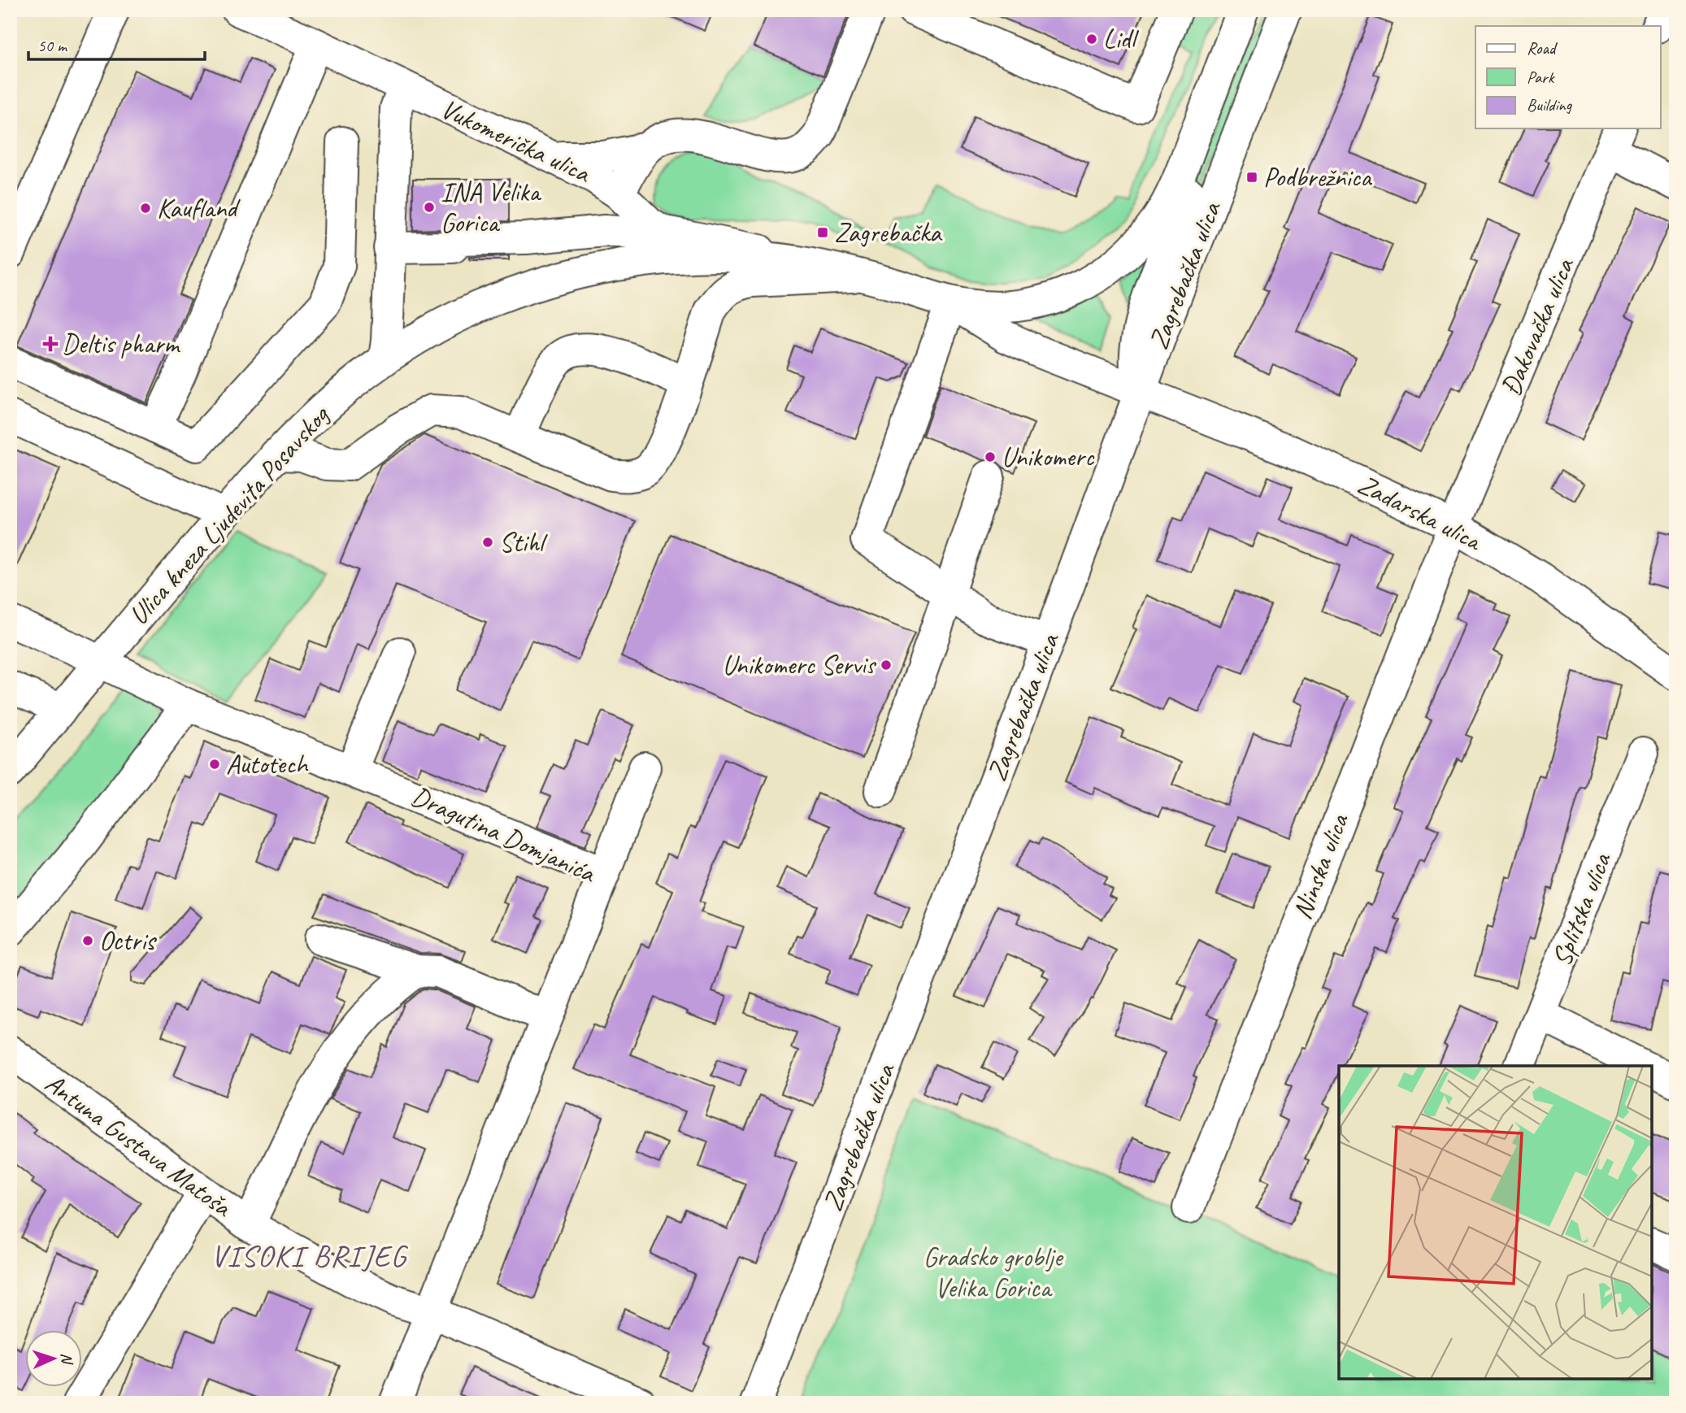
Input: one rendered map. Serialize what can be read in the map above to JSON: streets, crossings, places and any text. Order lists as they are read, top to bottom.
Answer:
{
  "streets": {
    "street": [
      "Vukomerička ulica",
      "Zagrebačka ulica",
      "Đakovačka ulica",
      "Zadarska ulica",
      "Ulica kneza Ljudevita Posavskog",
      "Dragutina Domjanića",
      "Ninska ulica",
      "Splitska ulica",
      "Antuna Gustava Matoša"
    ]
  },
  "crossings": [
    ["Vukomerička ulica", "Ulica kneza Ljudevita Posavskog"],
    ["Zagrebačka ulica", "Zadarska ulica"],
    ["Zagrebačka ulica", "Ulica kneza Ljudevita Posavskog"],
    ["Đakovačka ulica", "Zadarska ulica"],
    ["Đakovačka ulica", "Ninska ulica"],
    ["Zadarska ulica", "Ulica kneza Ljudevita Posavskog"],
    ["Zadarska ulica", "Ninska ulica"],
    ["Ulica kneza Ljudevita Posavskog", "Dragutina Domjanića"],
    ["Dragutina Domjanića", "Antuna Gustava Matoša"]
  ],
  "districts": ["VISOKI BRIJEG"],
  "parks": ["Gradsko groblje Velika Gorica"],
  "places": {
    "other": [
      "Lidl",
      "INA Velika Gorica",
      "Kaufland",
      "Unikomerc",
      "Stihl",
      "Unikomerc Servis",
      "Autotech",
      "Octris"
    ],
    "transit": ["Podbrežnica", "Zagrebačka"],
    "health": ["Deltis pharm"]
  },
  "legend": ["Road", "Park", "Building"],
  "scale_bar": "50 m",
  "north": "right"
}
